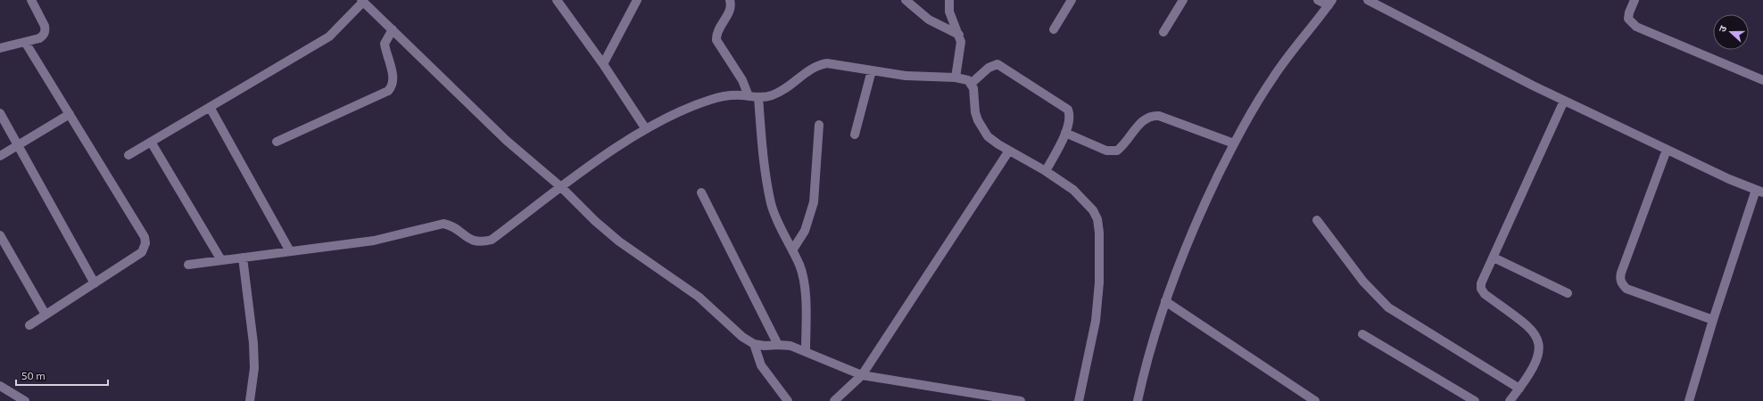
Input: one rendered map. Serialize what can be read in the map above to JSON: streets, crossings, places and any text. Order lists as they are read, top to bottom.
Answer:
{
  "scale_bar": "50 m",
  "north": "left"
}
